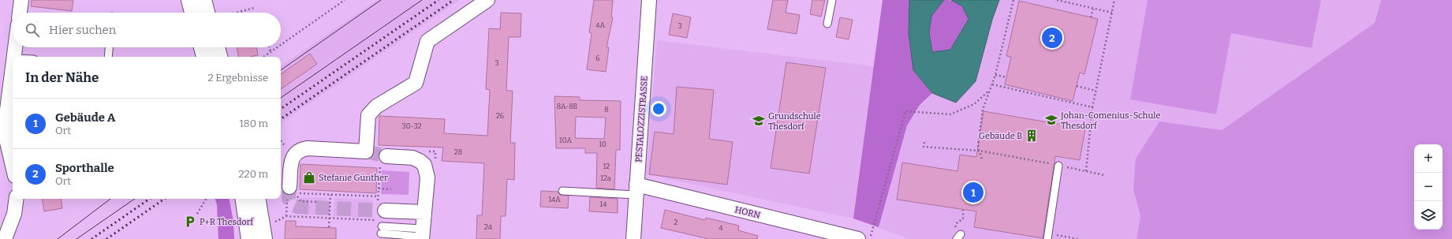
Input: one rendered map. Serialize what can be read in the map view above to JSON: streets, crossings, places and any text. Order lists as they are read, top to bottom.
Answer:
{
  "streets": {
    "street": ["PESTALOZZISTRASSE", "HORN"]
  },
  "crossings": [
    ["PESTALOZZISTRASSE", "HORN"]
  ],
  "places": {
    "school or university": ["Johan-Comenius-Schule Thesdorf", "Grundschule Thesdorf"],
    "building": ["Gebäude B"],
    "shop": ["Stefanie Günther"],
    "parking": ["P+R Thesdorf"]
  },
  "house_numbers": [
    "4A",
    "3",
    "6",
    "3",
    "8A-8B",
    "8",
    "26",
    "30-32",
    "10A",
    "10",
    "28",
    "12",
    "12a",
    "14A",
    "14",
    "2",
    "24",
    "4"
  ],
  "page": {
    "search": "Hier suchen",
    "pins": ["2", "1"],
    "heading": ["In der Nähe", "2 Ergebnisse"],
    "list": [
      {
        "mark": "1",
        "name": "Gebäude A",
        "note": "Ort",
        "value": "180 m"
      },
      {
        "mark": "2",
        "name": "Sporthalle",
        "note": "Ort",
        "value": "220 m"
      }
    ],
    "map_buttons": ["+", "−"]
  }
}
